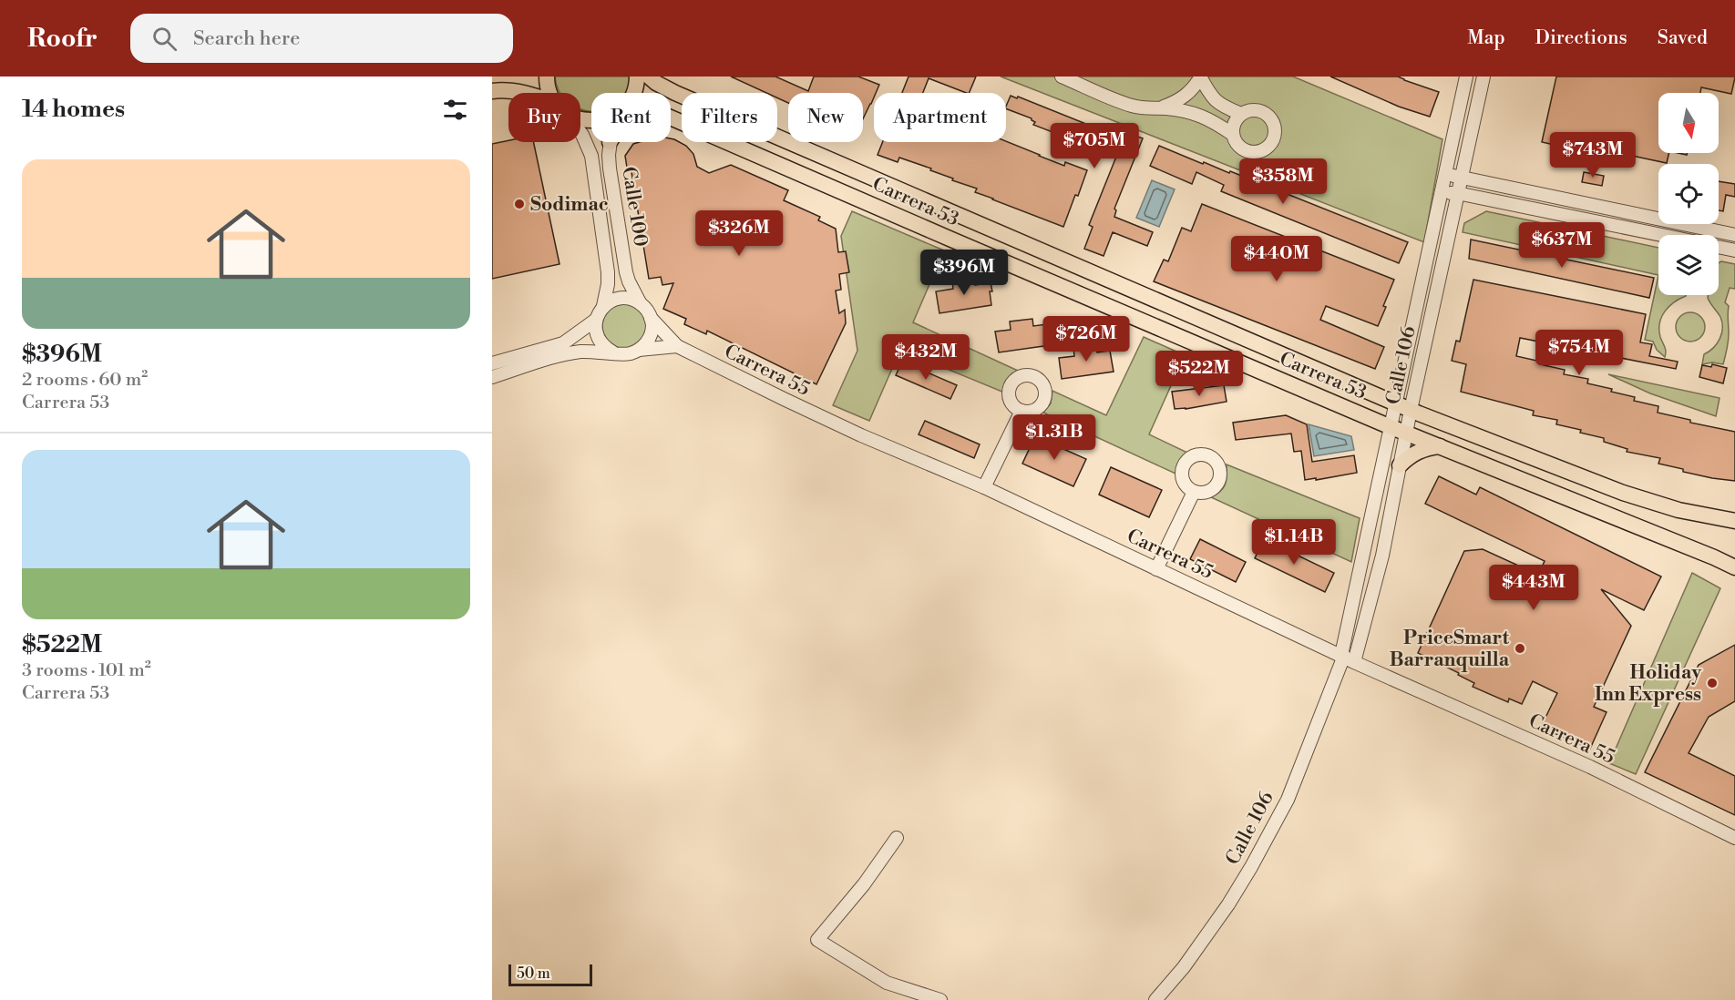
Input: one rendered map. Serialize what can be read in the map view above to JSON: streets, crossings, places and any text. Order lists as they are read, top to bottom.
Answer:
{
  "streets": {
    "main road": ["Carrera 53"],
    "street": ["Calle 100", "Calle 106", "Carrera 55"]
  },
  "crossings": [
    ["Carrera 53", "Calle 106"],
    ["Calle 100", "Carrera 55"],
    ["Calle 106", "Carrera 55"]
  ],
  "places": ["Sodimac", "PriceSmart Barranquilla", "Holiday Inn Express"],
  "scale_bar": "50 m",
  "north": "bottom",
  "page": {
    "header": "Roofr",
    "search": "Search here",
    "nav": ["Map", "Directions", "Saved"],
    "heading": "14 homes",
    "chip": [
      "Buy",
      "Rent",
      "Filters",
      "New",
      "Apartment"
    ],
    "price": [
      "$705M",
      "$743M",
      "$358M",
      "$326M",
      "$637M",
      "$440M",
      "$396M",
      "$726M",
      "$754M",
      "$432M",
      "$522M",
      "$1.31B",
      "$1.14B",
      "$443M"
    ],
    "list": [
      {
        "name": "$396M",
        "note": "2 rooms · 60 m² · Carrera 53"
      },
      {
        "name": "$522M",
        "note": "3 rooms · 101 m² · Carrera 53"
      }
    ],
    "scale": "50 m"
  }
}
